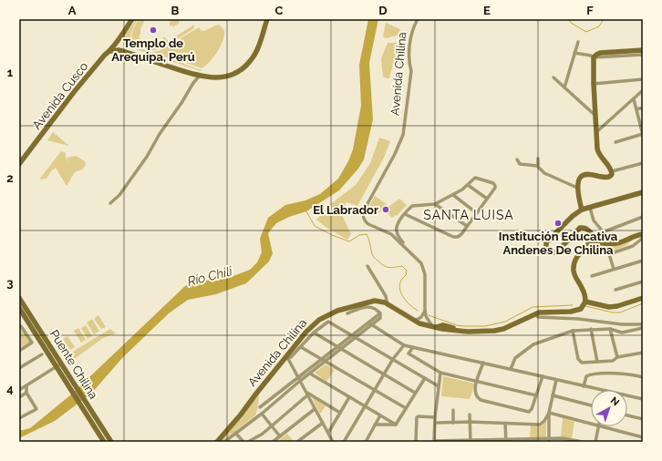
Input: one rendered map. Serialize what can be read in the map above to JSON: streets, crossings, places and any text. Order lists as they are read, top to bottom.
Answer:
{
  "streets": {
    "street": ["Avenida Chilina", "Avenida Cusco", "Puente Chilina"]
  },
  "districts": ["SANTA LUISA"],
  "water": ["Río Chili"],
  "places": ["Templo de Arequipa, Perú", "El Labrador", "Institución Educativa Andenes De Chilina"],
  "north": "top right",
  "grid": {
    "columns": [
      "A",
      "B",
      "C",
      "D",
      "E",
      "F"
    ],
    "rows": [
      "1",
      "2",
      "3",
      "4"
    ]
  }
}
